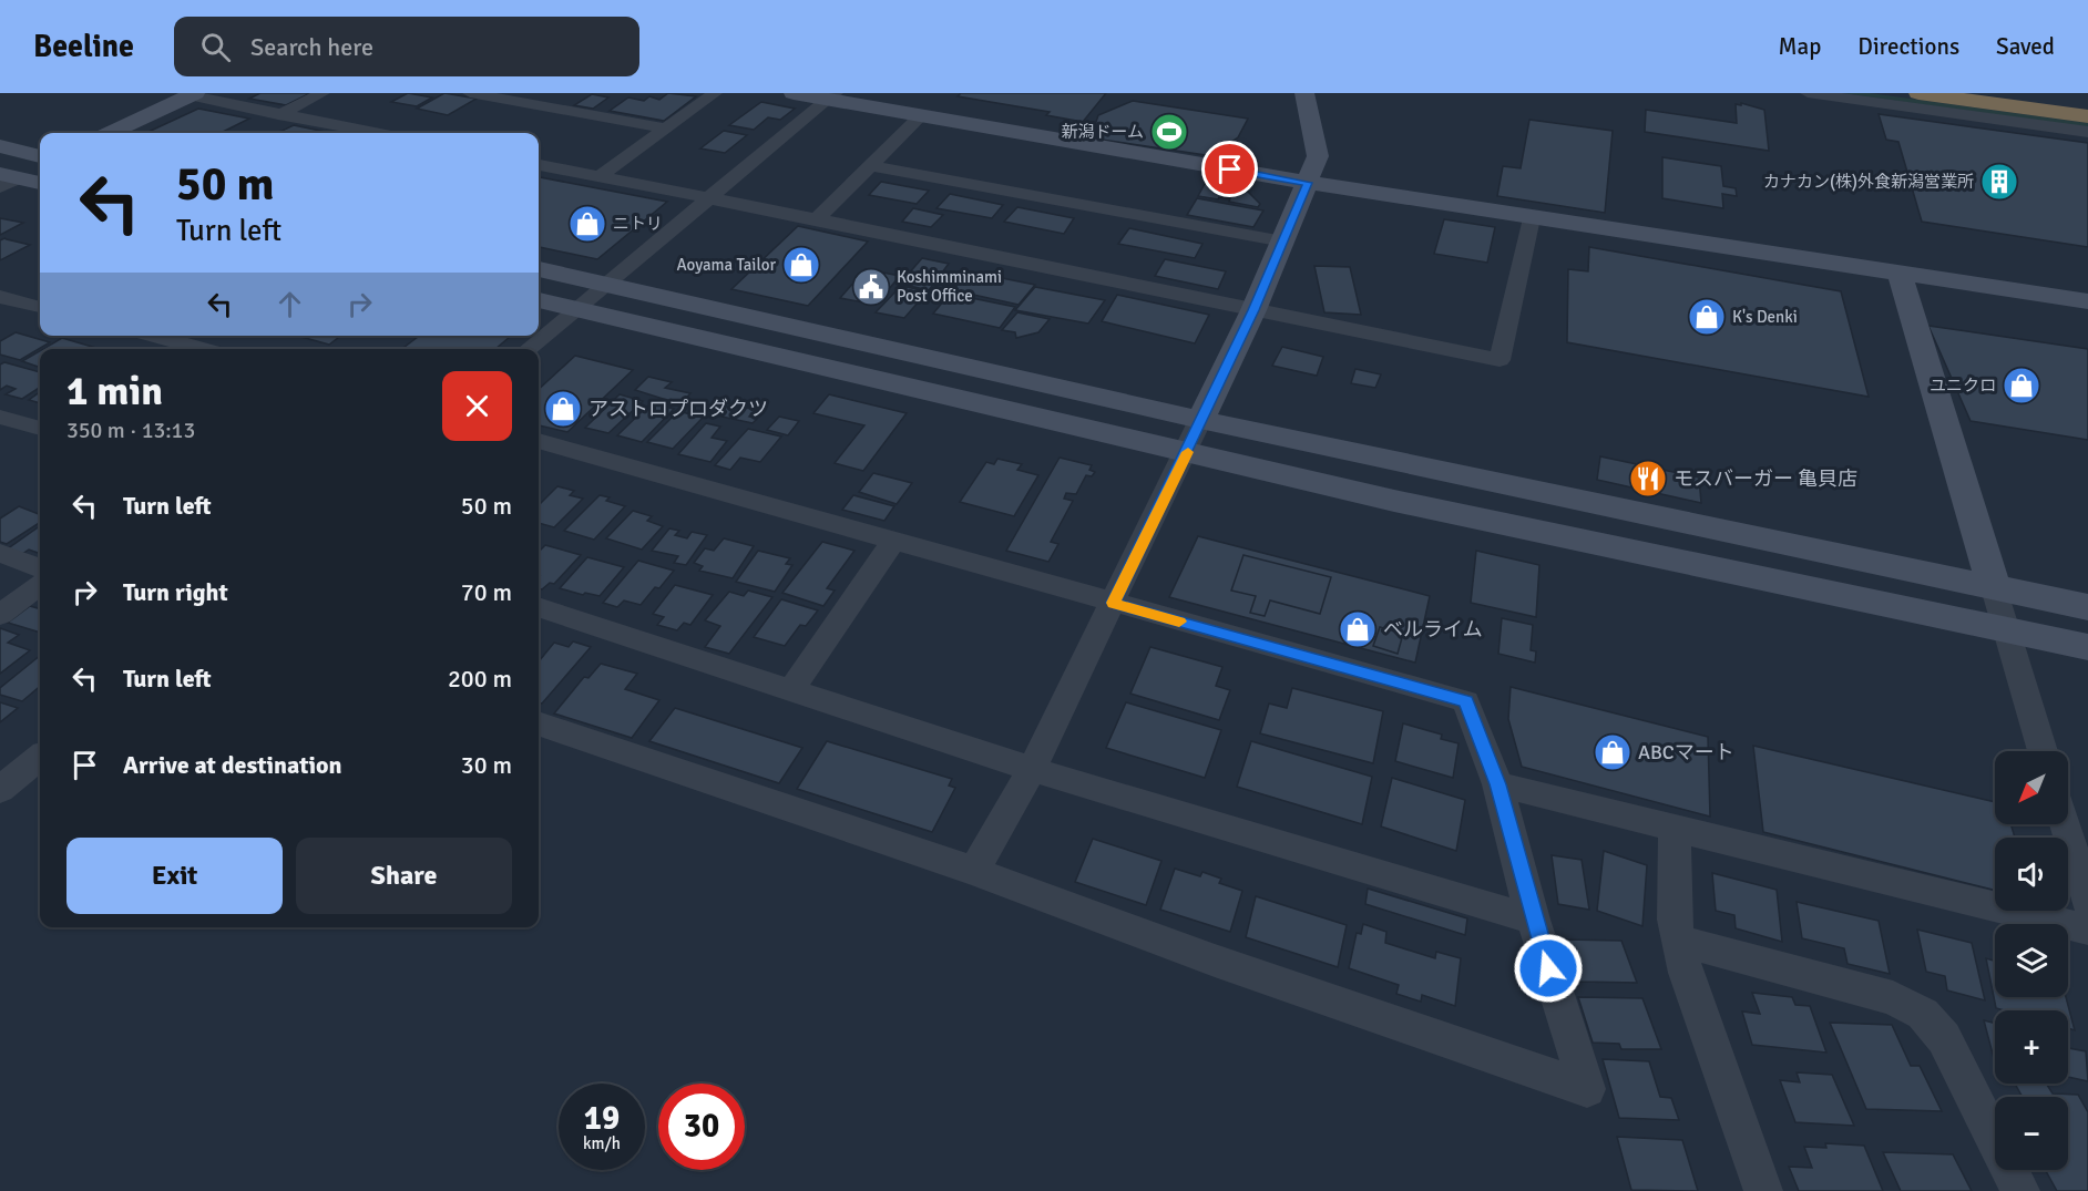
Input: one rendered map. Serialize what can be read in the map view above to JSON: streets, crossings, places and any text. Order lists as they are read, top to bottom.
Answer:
{
  "places": {
    "sports": ["新潟ドーム"],
    "building": ["カナカン(株)外食新潟営業所"],
    "shop": [
      "ニトリ",
      "Aoyama Tailor",
      "K's Denki",
      "ユニクロ",
      "アストロプロダクツ",
      "ベルライム",
      "ABCマート"
    ],
    "public building": ["Koshimminami Post Office"],
    "restaurant": ["モスバーガー 亀貝店"]
  },
  "north": "bottom left",
  "page": {
    "header": "Beeline",
    "search": "Search here",
    "nav": ["Map", "Directions", "Saved"],
    "turn": ["50 m", "Turn left"],
    "heading": ["1 min", "350 m · 13:13"],
    "list": [
      {
        "name": "Turn left",
        "value": "50 m"
      },
      {
        "name": "Turn right",
        "value": "70 m"
      },
      {
        "name": "Turn left",
        "value": "200 m"
      },
      {
        "name": "Arrive at destination",
        "value": "30 m"
      }
    ],
    "map_buttons": ["+", "−"],
    "buttons": ["Exit", "Share"],
    "speed": "19 km/h",
    "limit": "30"
  }
}
